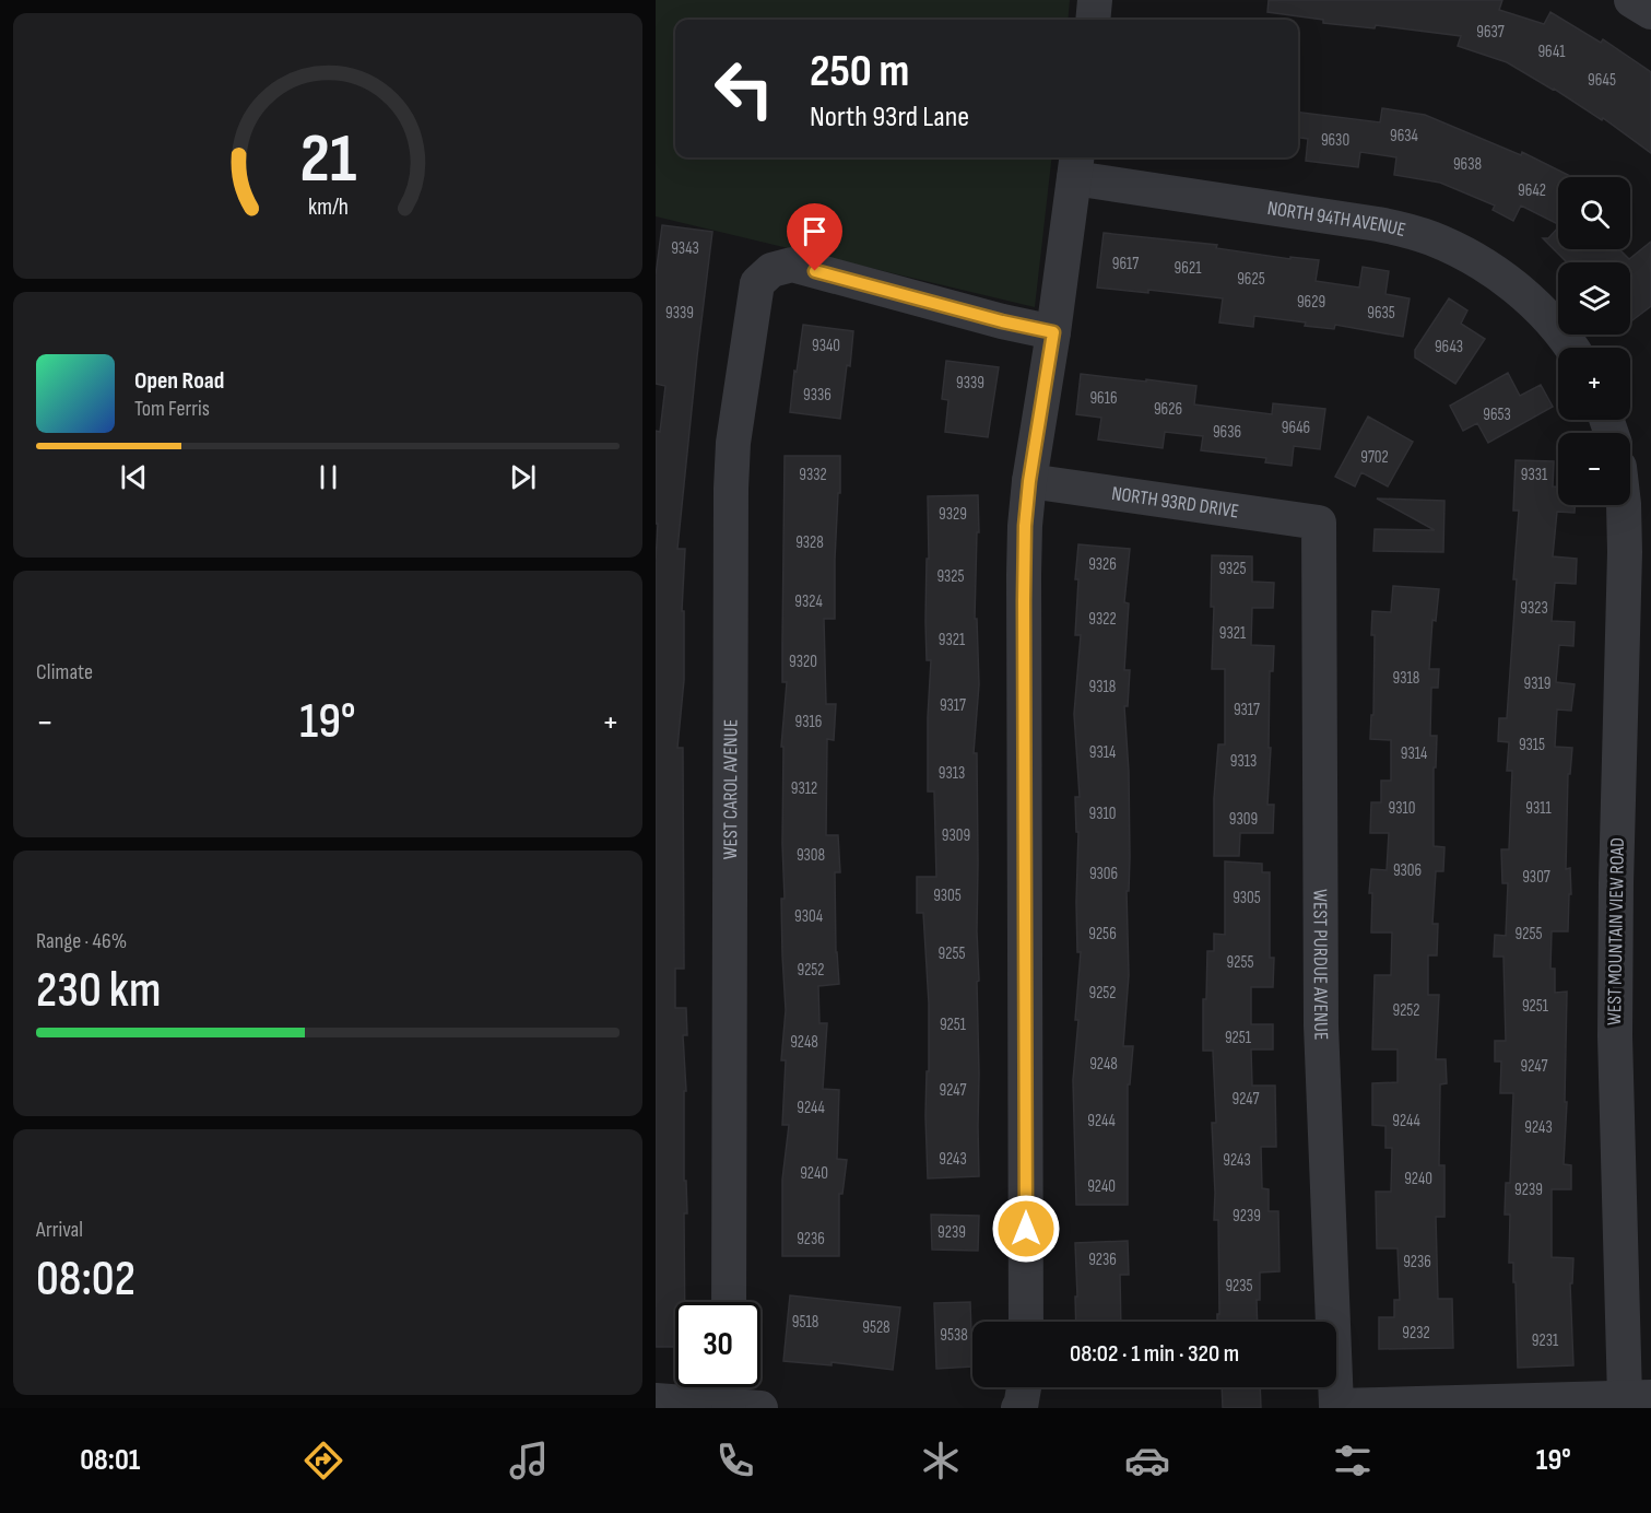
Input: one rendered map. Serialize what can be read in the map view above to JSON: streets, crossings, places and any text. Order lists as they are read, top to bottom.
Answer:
{
  "streets": {
    "street": [
      "NORTH 94TH AVENUE",
      "NORTH 93RD DRIVE",
      "WEST CAROL AVENUE",
      "WEST MOUNTAIN VIEW ROAD",
      "WEST PURDUE AVENUE"
    ]
  },
  "crossings": [
    ["NORTH 93RD DRIVE", "WEST PURDUE AVENUE"],
    ["WEST MOUNTAIN VIEW ROAD", "WEST PURDUE AVENUE"]
  ],
  "house_numbers": [
    "9637",
    "9641",
    "9645",
    "9634",
    "9630",
    "9638",
    "9642",
    "9343",
    "9617",
    "9621",
    "9625",
    "9629",
    "9339",
    "9635",
    "9340",
    "9643",
    "9339",
    "9336",
    "9616",
    "9626",
    "9653",
    "9646",
    "9636",
    "9702",
    "9332",
    "9331",
    "9329",
    "9328",
    "9326",
    "9325",
    "9325",
    "9324",
    "9323",
    "9322",
    "9321",
    "9321",
    "9320",
    "9318",
    "9319",
    "9318",
    "9317",
    "9317",
    "9316",
    "9315",
    "9314",
    "9314",
    "9313",
    "9313",
    "9312",
    "9310",
    "9311",
    "9310",
    "9309",
    "9309",
    "9308",
    "9306",
    "9306",
    "9307",
    "9305",
    "9305",
    "9304",
    "9256",
    "9255",
    "9255",
    "9255",
    "9252",
    "9252",
    "9251",
    "9252",
    "9251",
    "9251",
    "9248",
    "9248",
    "9247",
    "9247",
    "9247",
    "9244",
    "9244",
    "9244",
    "9243",
    "9243",
    "9243",
    "9240",
    "9240",
    "9240",
    "9239",
    "9239",
    "9239",
    "9236",
    "9236",
    "9236",
    "9235",
    "9518",
    "9528",
    "9232",
    "9538",
    "9231"
  ],
  "page": {
    "turn": ["250 m", "North 93rd Lane"],
    "map_buttons": ["+", "−"],
    "song": ["Open Road", "Tom Ferris"],
    "tile": [
      "Climate",
      ["Range · 46%", "230 km"],
      ["Arrival", "08:02"]
    ],
    "heat": ["−", "19°", "+"],
    "limit": "30",
    "trip": "08:02 · 1 min · 320 m",
    "tabs": ["08:01", "19°"],
    "gauge": ["21", "km/h"]
  }
}
